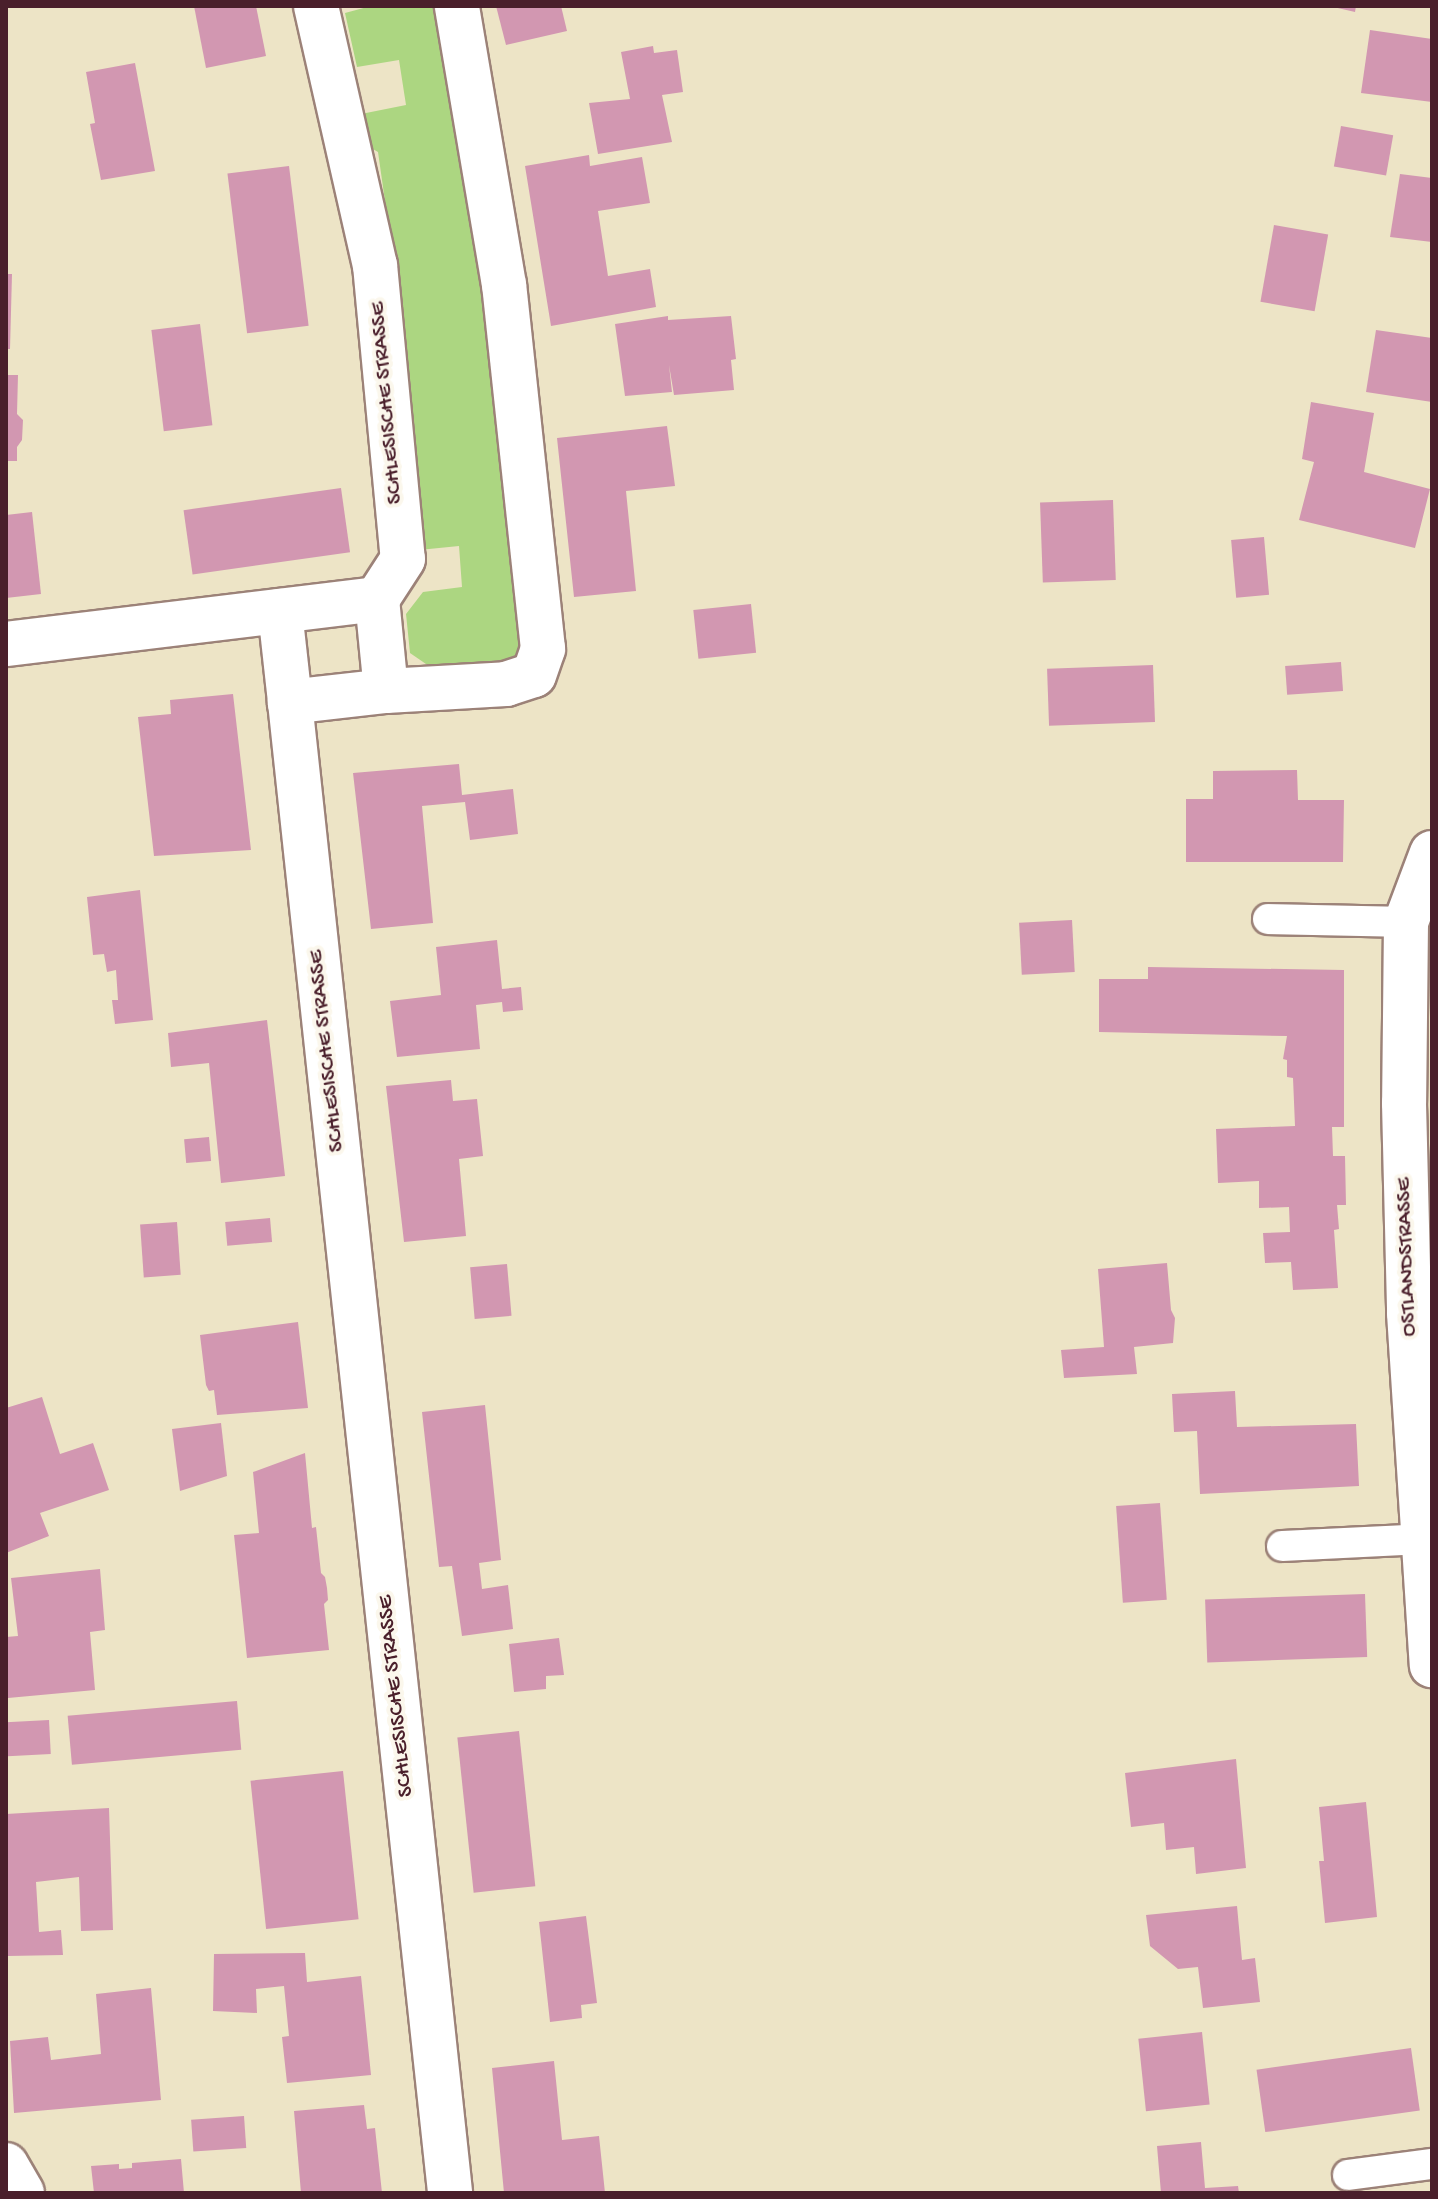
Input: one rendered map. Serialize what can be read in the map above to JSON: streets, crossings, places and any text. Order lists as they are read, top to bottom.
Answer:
{
  "streets": {
    "street": ["SCHLESISCHE STRASSE", "OSTLANDSTRASSE"]
  }
}
